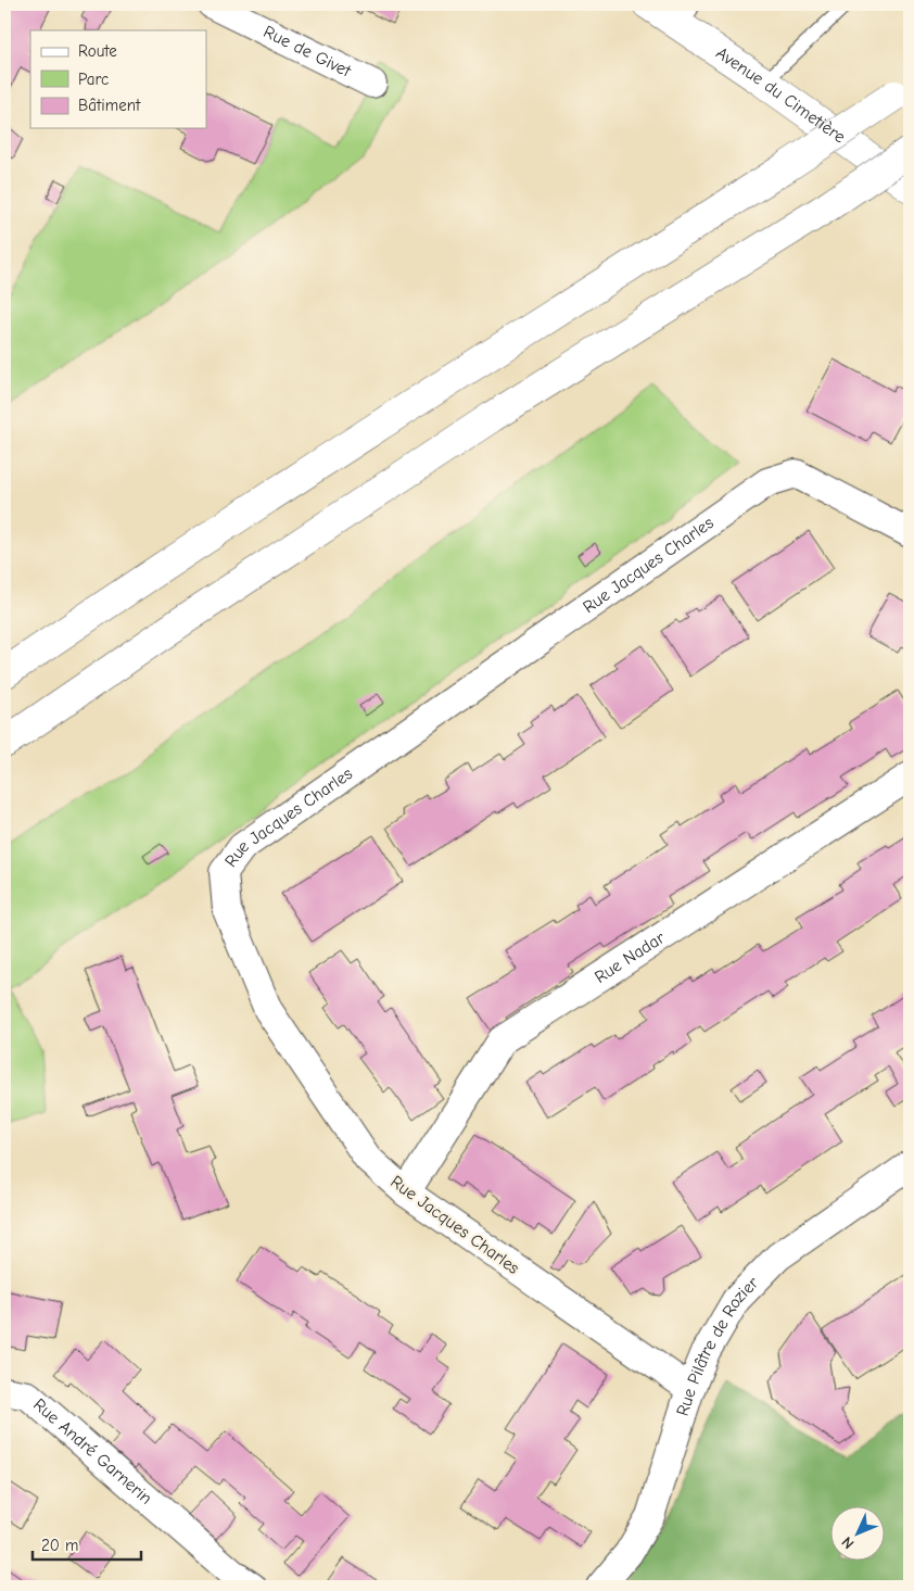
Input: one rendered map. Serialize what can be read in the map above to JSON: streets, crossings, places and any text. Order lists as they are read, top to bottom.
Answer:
{
  "streets": {
    "main road": ["Avenue du Cimetière"],
    "street": [
      "Rue de Givet",
      "Rue Jacques Charles",
      "Rue Nadar",
      "Rue Pilâtre de Rozier",
      "Rue André Garnerin"
    ]
  },
  "crossings": [
    ["Rue Jacques Charles", "Rue Nadar"],
    ["Rue Jacques Charles", "Rue Pilâtre de Rozier"]
  ],
  "legend": ["Route", "Parc", "Bâtiment"],
  "scale_bar": "20 m",
  "north": "bottom left"
}
